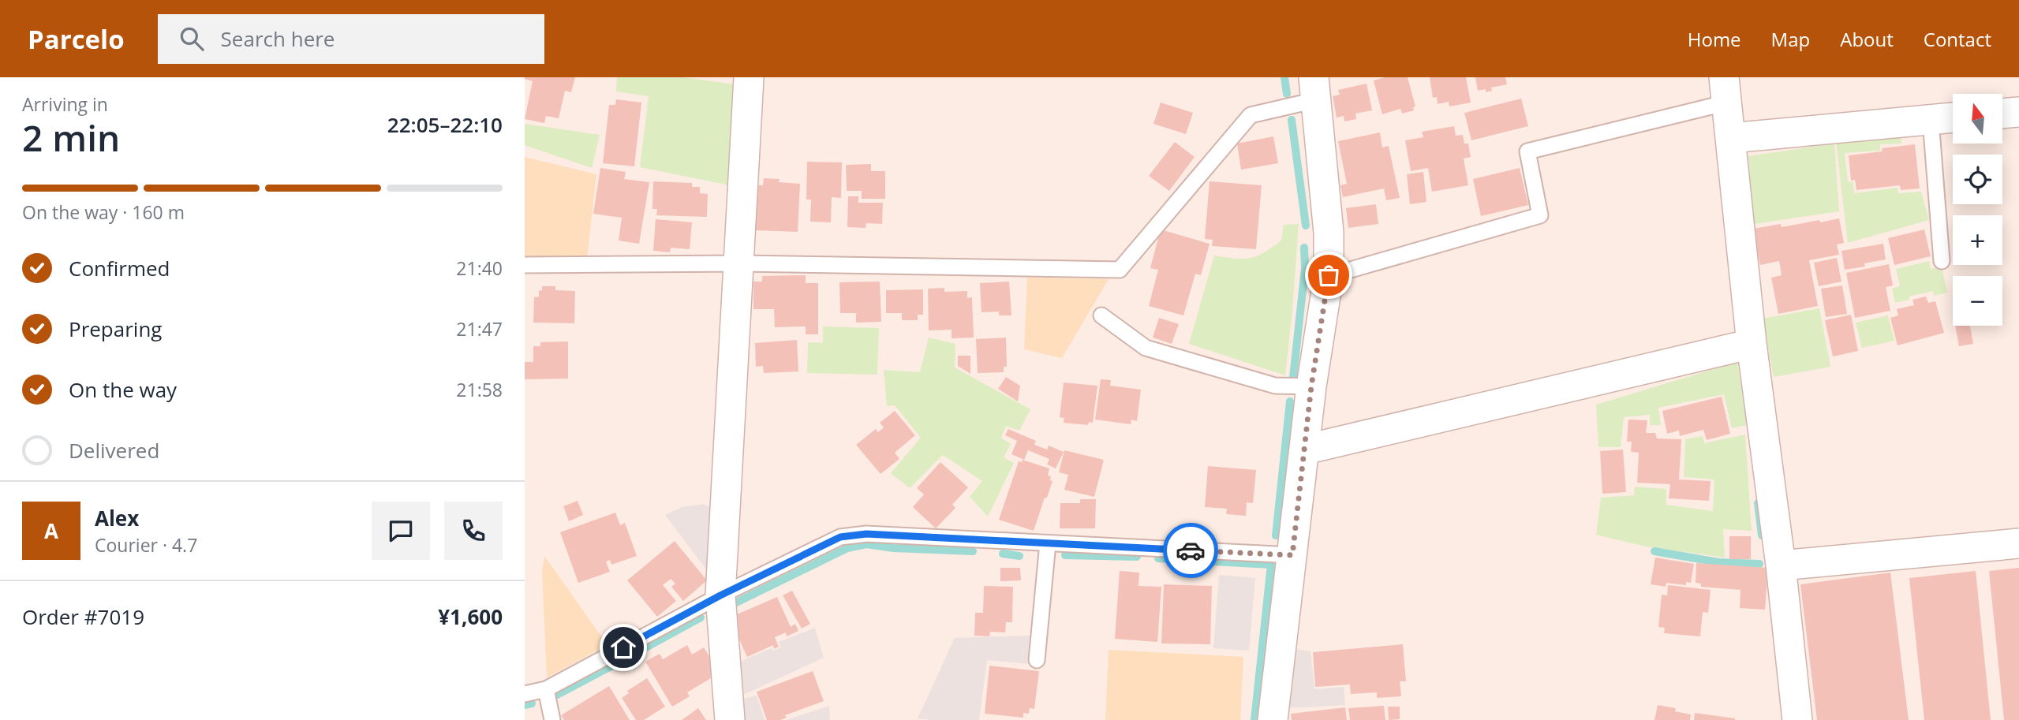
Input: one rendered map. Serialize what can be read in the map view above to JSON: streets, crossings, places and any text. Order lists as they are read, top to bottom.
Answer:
{
  "north": "top",
  "page": {
    "header": "Parcelo",
    "search": "Search here",
    "nav": [
      "Home",
      "Map",
      "About",
      "Contact"
    ],
    "heading": ["2 min", "Arriving in", "22:05–22:10"],
    "panel": [
      "Alex",
      "Courier · 4.7",
      "Order #7019",
      "¥1,600"
    ],
    "map_buttons": ["+", "−"],
    "bar": "On the way · 160 m",
    "list": [
      ["Confirmed", "21:40"],
      ["Preparing", "21:47"],
      ["On the way", "21:58"],
      "Delivered"
    ],
    "round": "A"
  }
}
